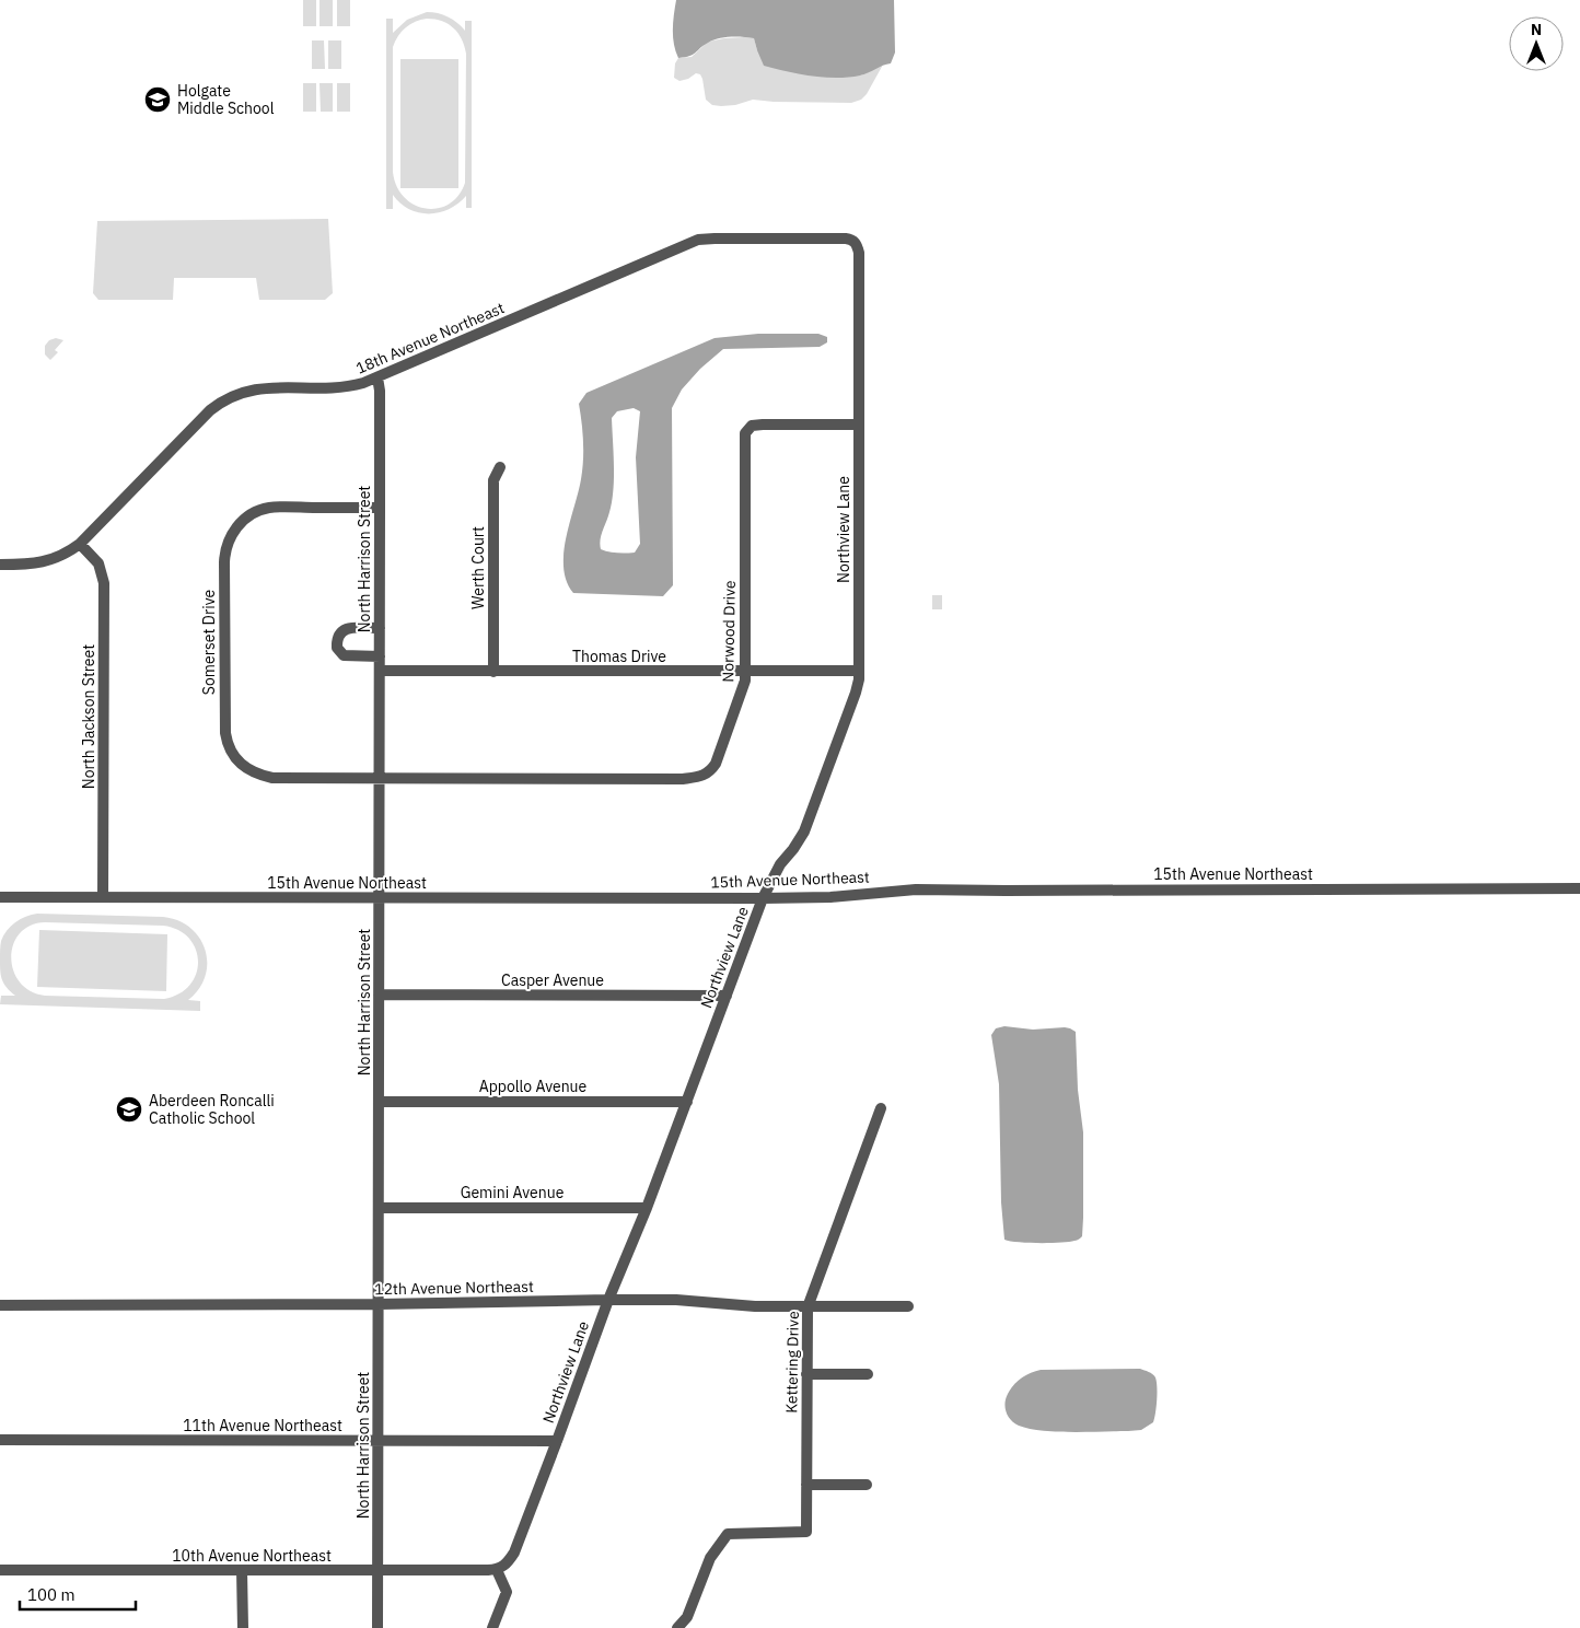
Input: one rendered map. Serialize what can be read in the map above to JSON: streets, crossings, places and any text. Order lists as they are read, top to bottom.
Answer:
{
  "streets": {
    "street": [
      "18th Avenue Northeast",
      "Northview Lane",
      "North Harrison Street",
      "Werth Court",
      "Norwood Drive",
      "Somerset Drive",
      "Thomas Drive",
      "North Jackson Street",
      "15th Avenue Northeast",
      "Casper Avenue",
      "Appollo Avenue",
      "Gemini Avenue",
      "12th Avenue Northeast",
      "Kettering Drive",
      "11th Avenue Northeast",
      "10th Avenue Northeast"
    ]
  },
  "crossings": [
    ["18th Avenue Northeast", "Northview Lane"],
    ["18th Avenue Northeast", "North Harrison Street"],
    ["18th Avenue Northeast", "North Jackson Street"],
    ["Northview Lane", "Norwood Drive"],
    ["Northview Lane", "Thomas Drive"],
    ["Northview Lane", "15th Avenue Northeast"],
    ["Northview Lane", "Casper Avenue"],
    ["Northview Lane", "Appollo Avenue"],
    ["Northview Lane", "Gemini Avenue"],
    ["Northview Lane", "12th Avenue Northeast"],
    ["Northview Lane", "11th Avenue Northeast"],
    ["Northview Lane", "10th Avenue Northeast"],
    ["North Harrison Street", "Norwood Drive"],
    ["North Harrison Street", "Somerset Drive"],
    ["North Harrison Street", "Thomas Drive"],
    ["North Harrison Street", "15th Avenue Northeast"],
    ["North Harrison Street", "Casper Avenue"],
    ["North Harrison Street", "Appollo Avenue"],
    ["North Harrison Street", "Gemini Avenue"],
    ["North Harrison Street", "12th Avenue Northeast"],
    ["North Harrison Street", "11th Avenue Northeast"],
    ["North Harrison Street", "10th Avenue Northeast"],
    ["Werth Court", "Thomas Drive"],
    ["Norwood Drive", "Somerset Drive"],
    ["Norwood Drive", "Thomas Drive"],
    ["North Jackson Street", "15th Avenue Northeast"],
    ["12th Avenue Northeast", "Kettering Drive"]
  ],
  "places": {
    "school or university": ["Holgate Middle School", "Aberdeen Roncalli Catholic School"]
  },
  "scale_bar": "100 m",
  "north": "top"
}
